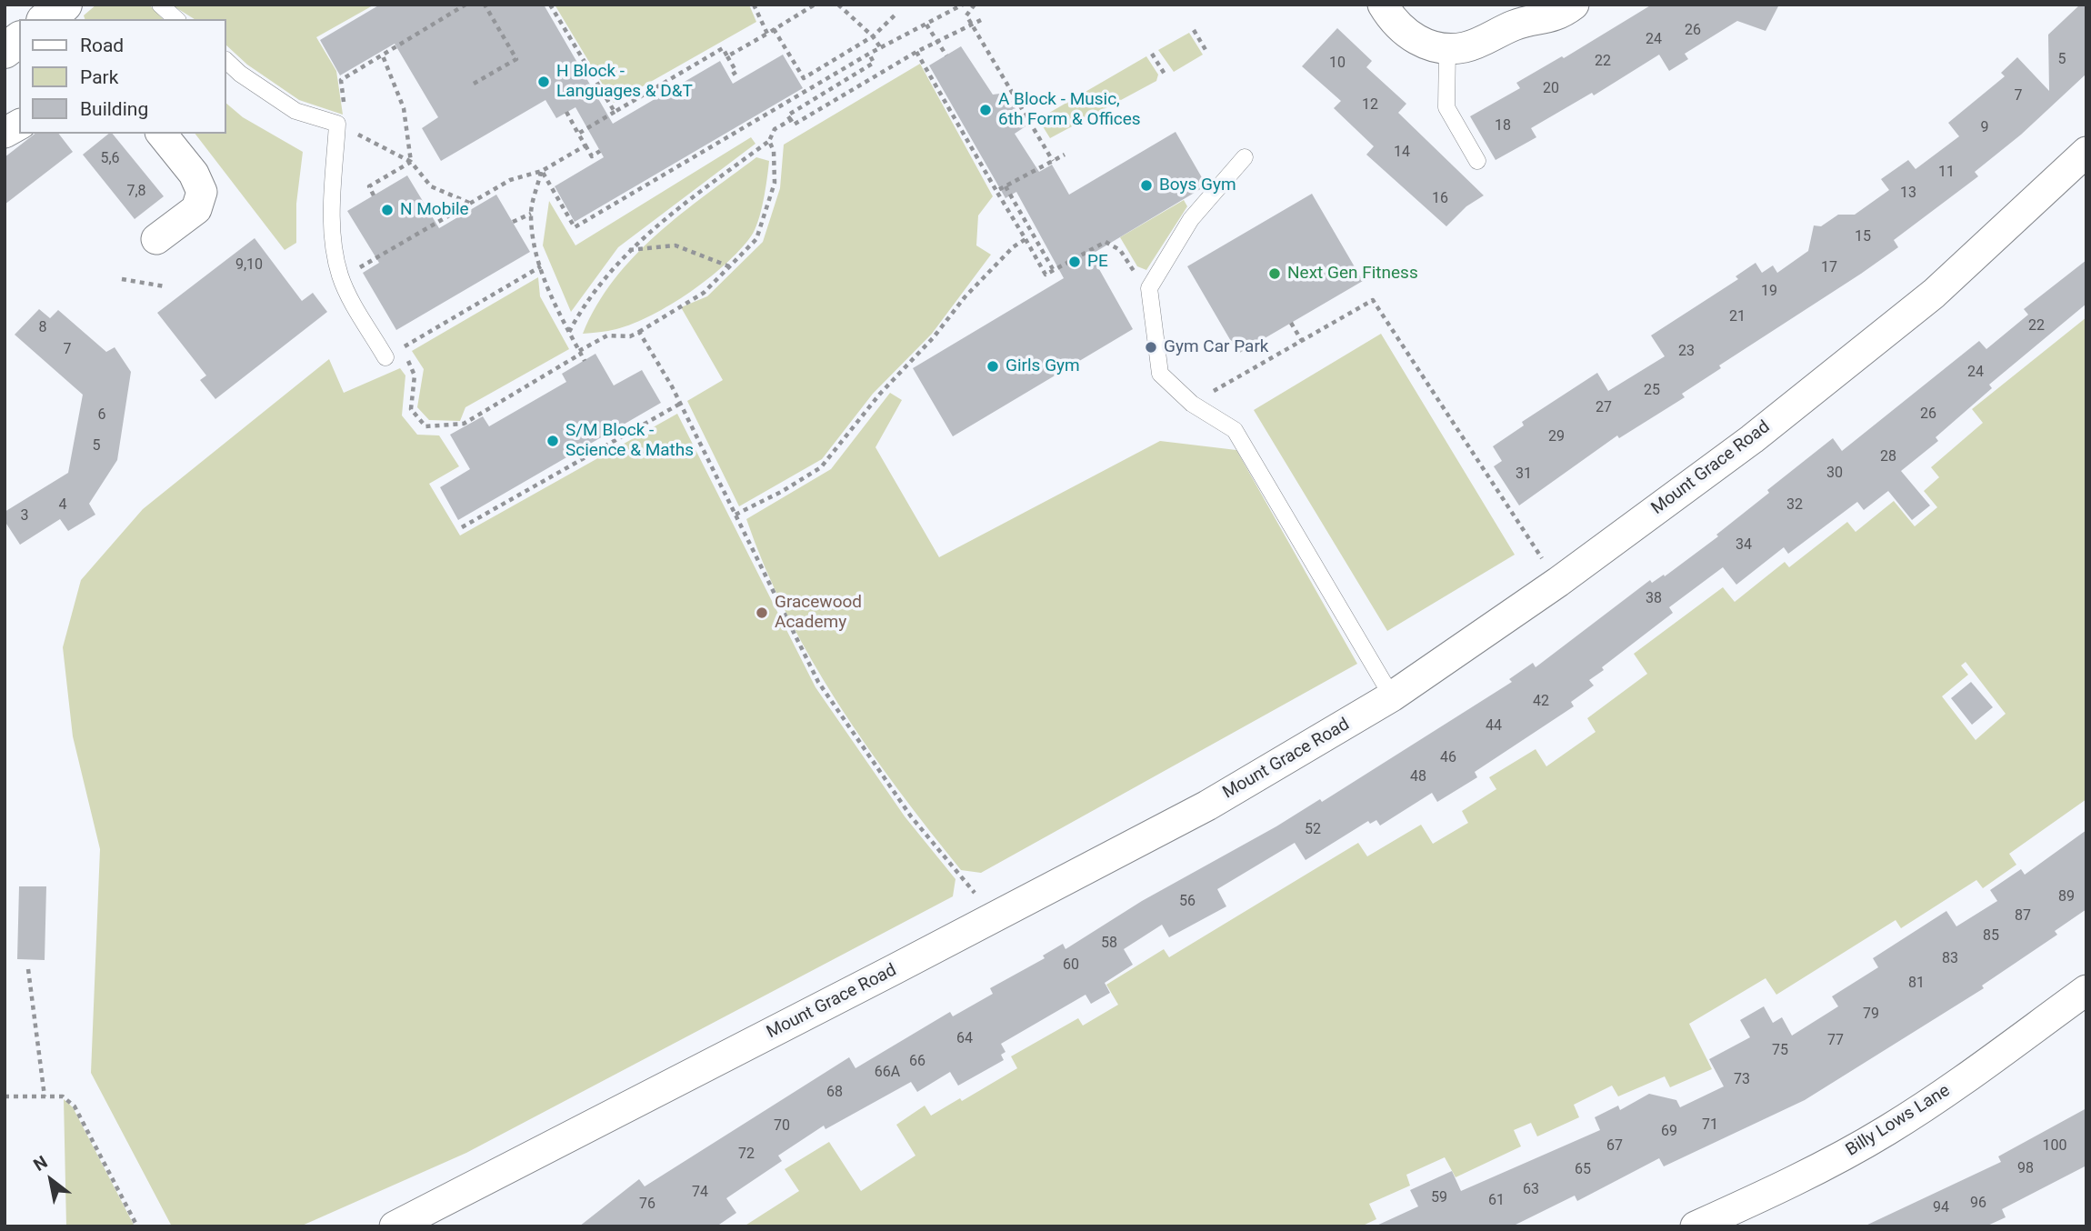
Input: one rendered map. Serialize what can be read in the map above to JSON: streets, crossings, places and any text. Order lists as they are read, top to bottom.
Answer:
{
  "streets": {
    "street": ["Mount Grace Road", "Billy Lows Lane"]
  },
  "places": [
    "H Block - Languages & D&T",
    "A Block - Music, 6th Form & Offices",
    "Boys Gym",
    "N Mobile",
    "PE",
    "Next Gen Fitness",
    "Gym Car Park",
    "Girls Gym",
    "S/M Block - Science & Maths",
    "Gracewood Academy"
  ],
  "house_numbers": [
    "26",
    "24",
    "5",
    "22",
    "10",
    "20",
    "7",
    "12",
    "18",
    "9",
    "14",
    "5,6",
    "11",
    "7,8",
    "13",
    "16",
    "15",
    "9,10",
    "17",
    "19",
    "21",
    "22",
    "8",
    "7",
    "23",
    "24",
    "25",
    "27",
    "26",
    "6",
    "29",
    "5",
    "28",
    "30",
    "31",
    "4",
    "32",
    "3",
    "34",
    "38",
    "42",
    "44",
    "46",
    "48",
    "52",
    "89",
    "56",
    "87",
    "85",
    "58",
    "83",
    "60",
    "81",
    "79",
    "64",
    "77",
    "75",
    "66",
    "66A",
    "73",
    "68",
    "71",
    "70",
    "69",
    "67",
    "100",
    "72",
    "98",
    "65",
    "63",
    "74",
    "59",
    "61",
    "96",
    "76",
    "94"
  ],
  "legend": ["Road", "Park", "Building"],
  "north": "top left"
}
